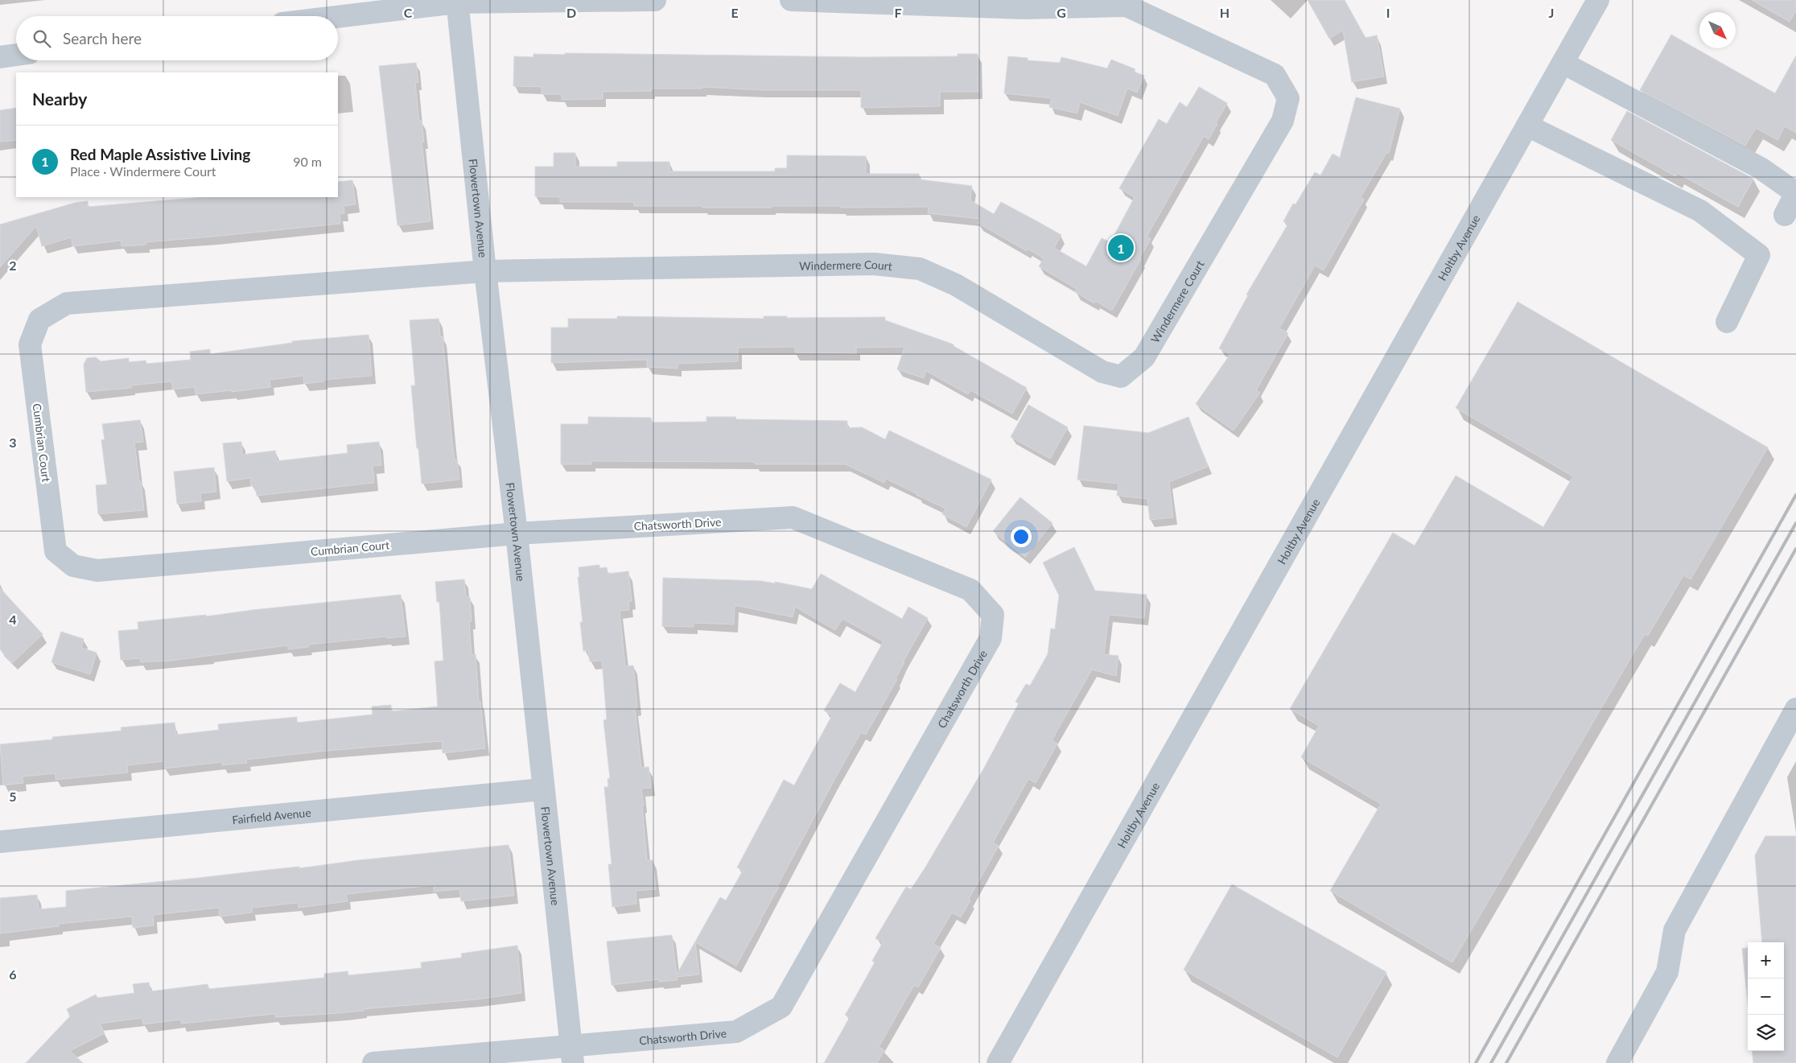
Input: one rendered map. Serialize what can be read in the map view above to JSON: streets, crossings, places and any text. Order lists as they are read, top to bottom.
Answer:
{
  "streets": {
    "street": [
      "Flowertown Avenue",
      "Holtby Avenue",
      "Windermere Court",
      "Cumbrian Court",
      "Chatsworth Drive",
      "Fairfield Avenue"
    ]
  },
  "crossings": [
    ["Flowertown Avenue", "Windermere Court"],
    ["Flowertown Avenue", "Cumbrian Court"],
    ["Flowertown Avenue", "Chatsworth Drive"],
    ["Flowertown Avenue", "Fairfield Avenue"],
    ["Windermere Court", "Cumbrian Court"],
    ["Cumbrian Court", "Chatsworth Drive"]
  ],
  "north": "bottom right",
  "page": {
    "search": "Search here",
    "heading": "Nearby",
    "list": [
      {
        "mark": "1",
        "name": "Red Maple Assistive Living",
        "note": "Place · Windermere Court",
        "value": "90 m"
      }
    ],
    "pins": "1",
    "map_buttons": ["+", "−"]
  },
  "grid": {
    "columns": [
      "C",
      "D",
      "E",
      "F",
      "G",
      "H",
      "I",
      "J"
    ],
    "rows": [
      "2",
      "3",
      "4",
      "5",
      "6"
    ]
  }
}
